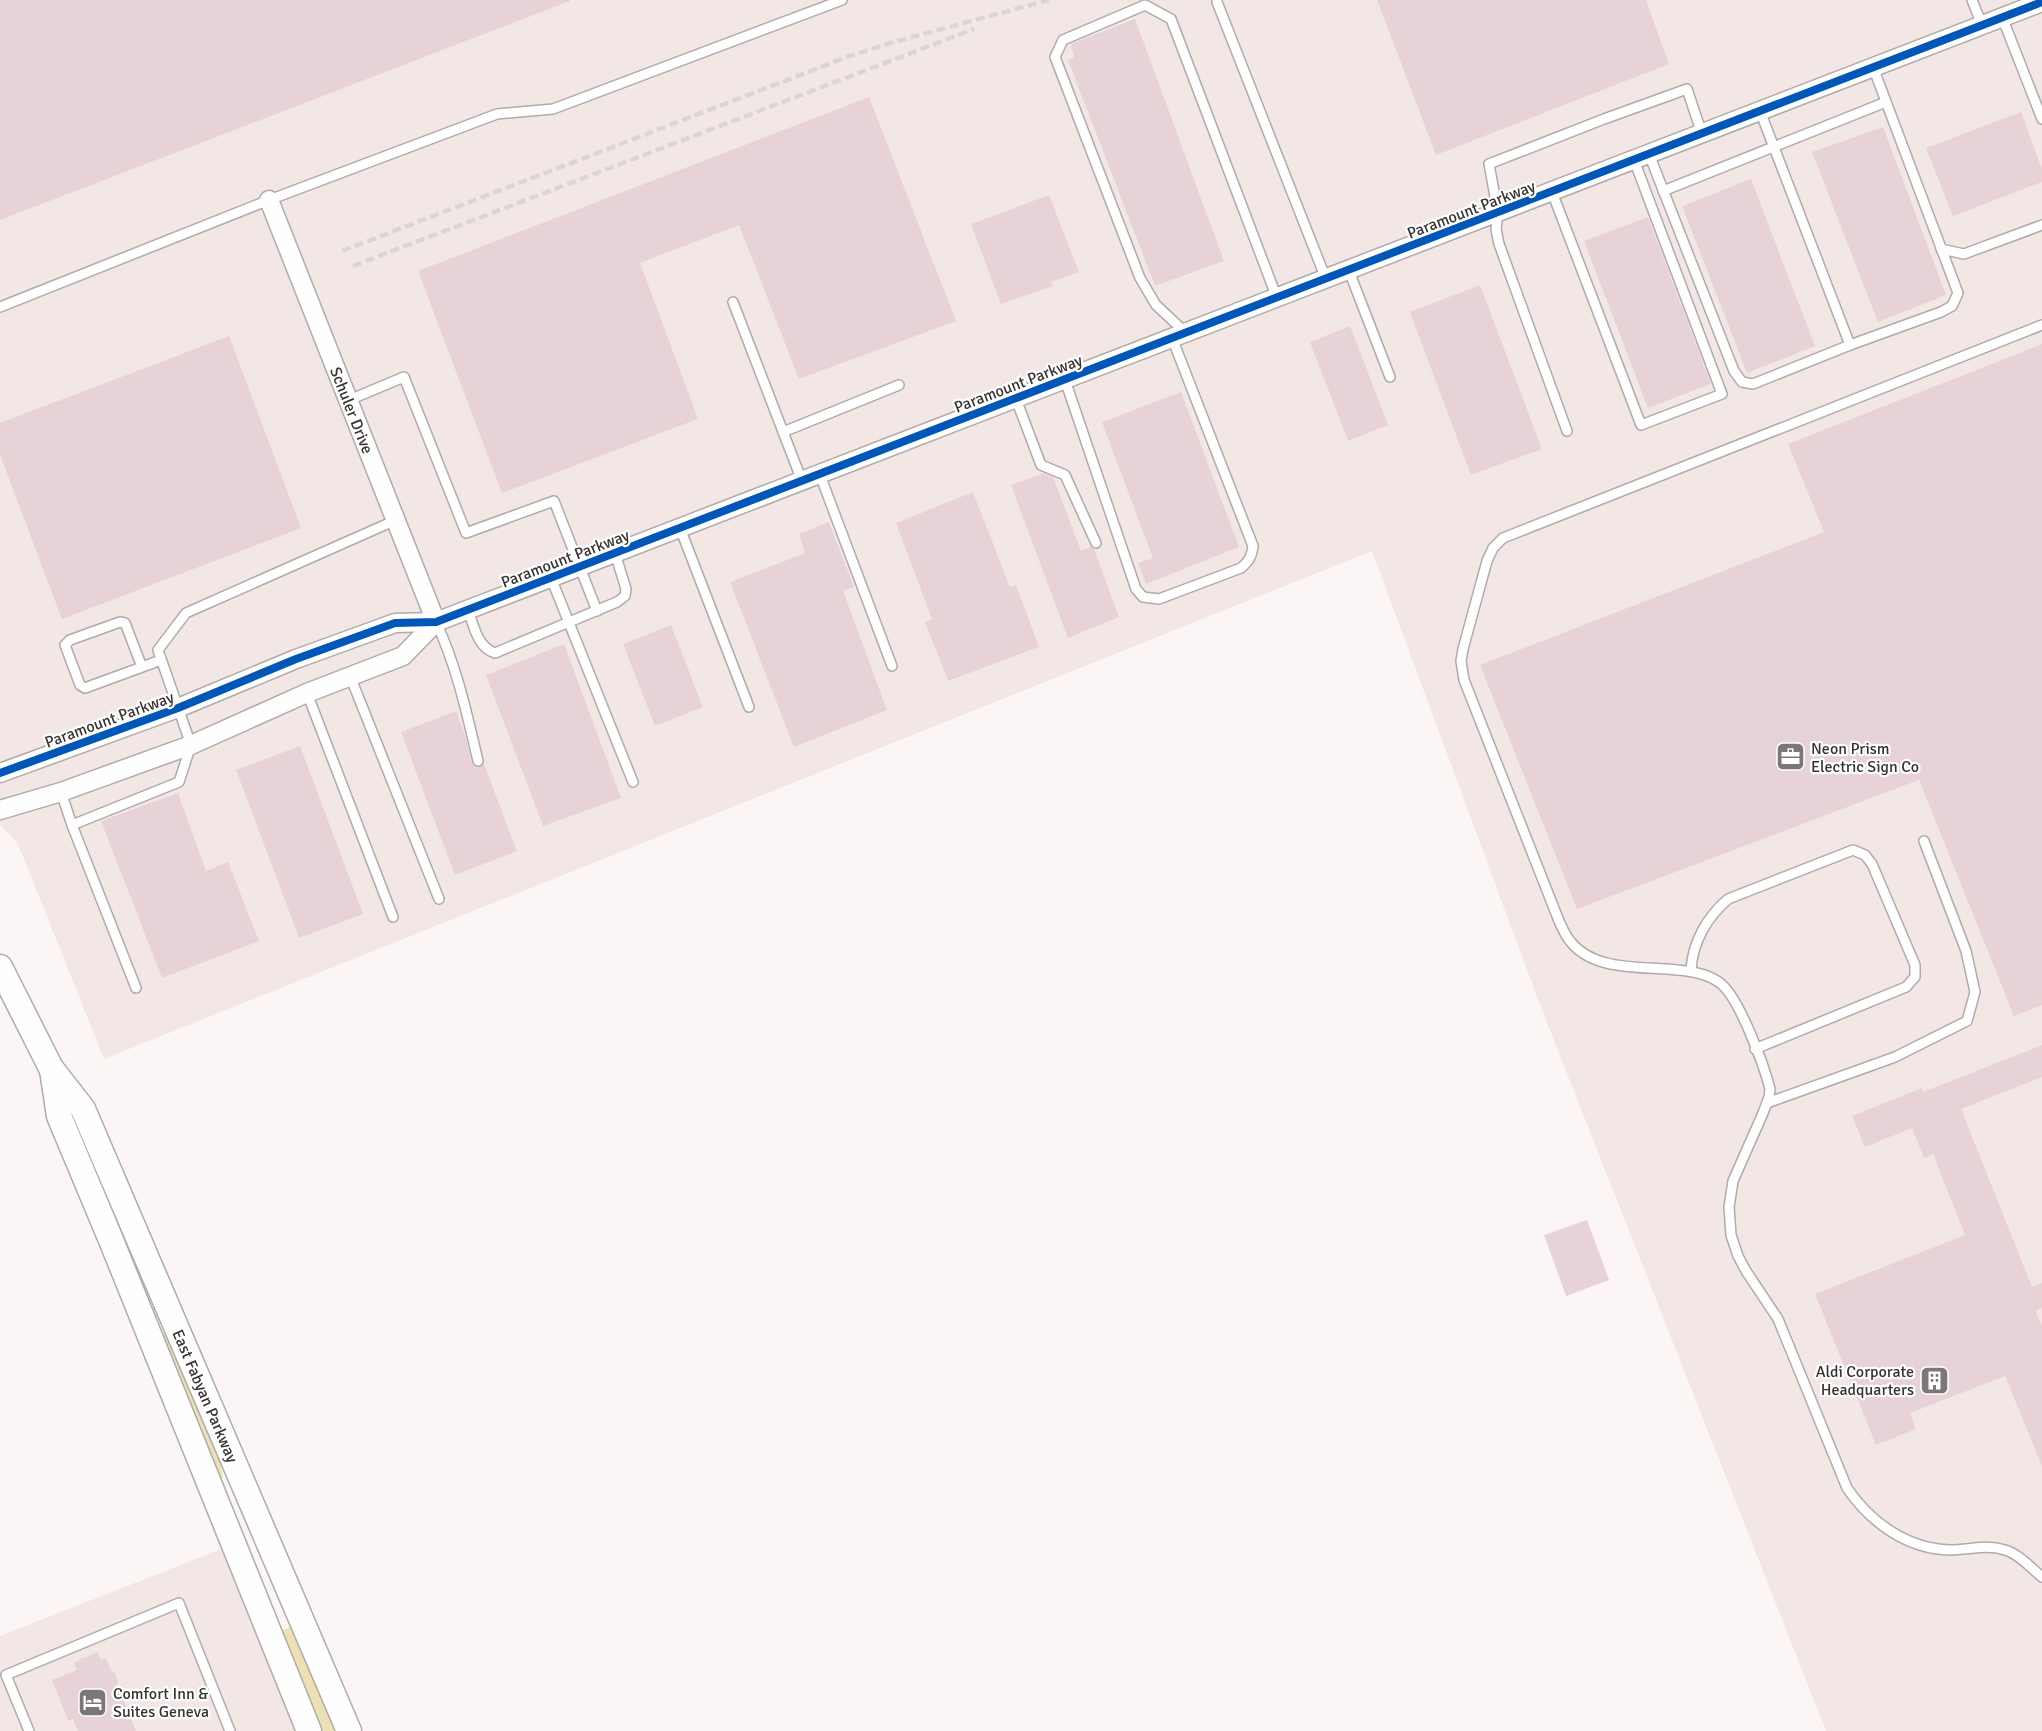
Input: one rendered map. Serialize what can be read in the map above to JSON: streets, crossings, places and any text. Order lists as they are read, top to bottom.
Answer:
{
  "streets": {
    "main road": ["East Fabyan Parkway"],
    "street": ["Paramount Parkway", "Schuler Drive"]
  },
  "crossings": [
    ["Paramount Parkway", "Schuler Drive"]
  ],
  "places": {
    "office": ["Neon Prism Electric Sign Co"],
    "building": ["Aldi Corporate Headquarters"],
    "hotel": ["Comfort Inn & Suites Geneva"]
  }
}
